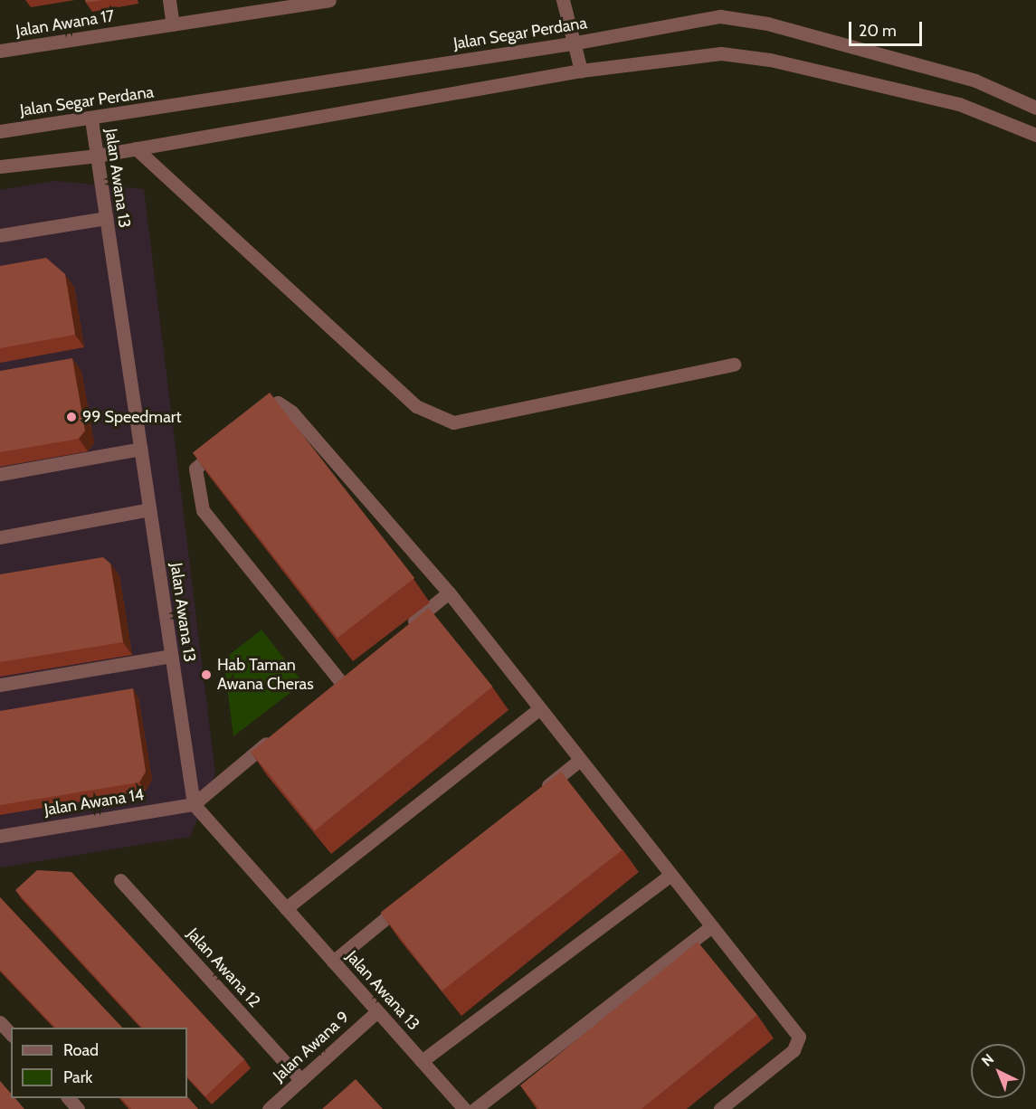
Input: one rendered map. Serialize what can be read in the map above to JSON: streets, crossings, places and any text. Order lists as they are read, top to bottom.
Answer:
{
  "streets": {
    "street": [
      "Jalan Awana 17",
      "Jalan Segar Perdana",
      "Jalan Awana 13",
      "Jalan Awana 14",
      "Jalan Awana 12",
      "Jalan Awana 9"
    ]
  },
  "crossings": [
    ["Jalan Segar Perdana", "Jalan Awana 13"],
    ["Jalan Awana 13", "Jalan Awana 14"],
    ["Jalan Awana 13", "Jalan Awana 9"],
    ["Jalan Awana 12", "Jalan Awana 9"]
  ],
  "places": ["99 Speedmart", "Hab Taman Awana Cheras"],
  "legend": ["Road", "Park"],
  "scale_bar": "20 m",
  "north": "top left"
}
